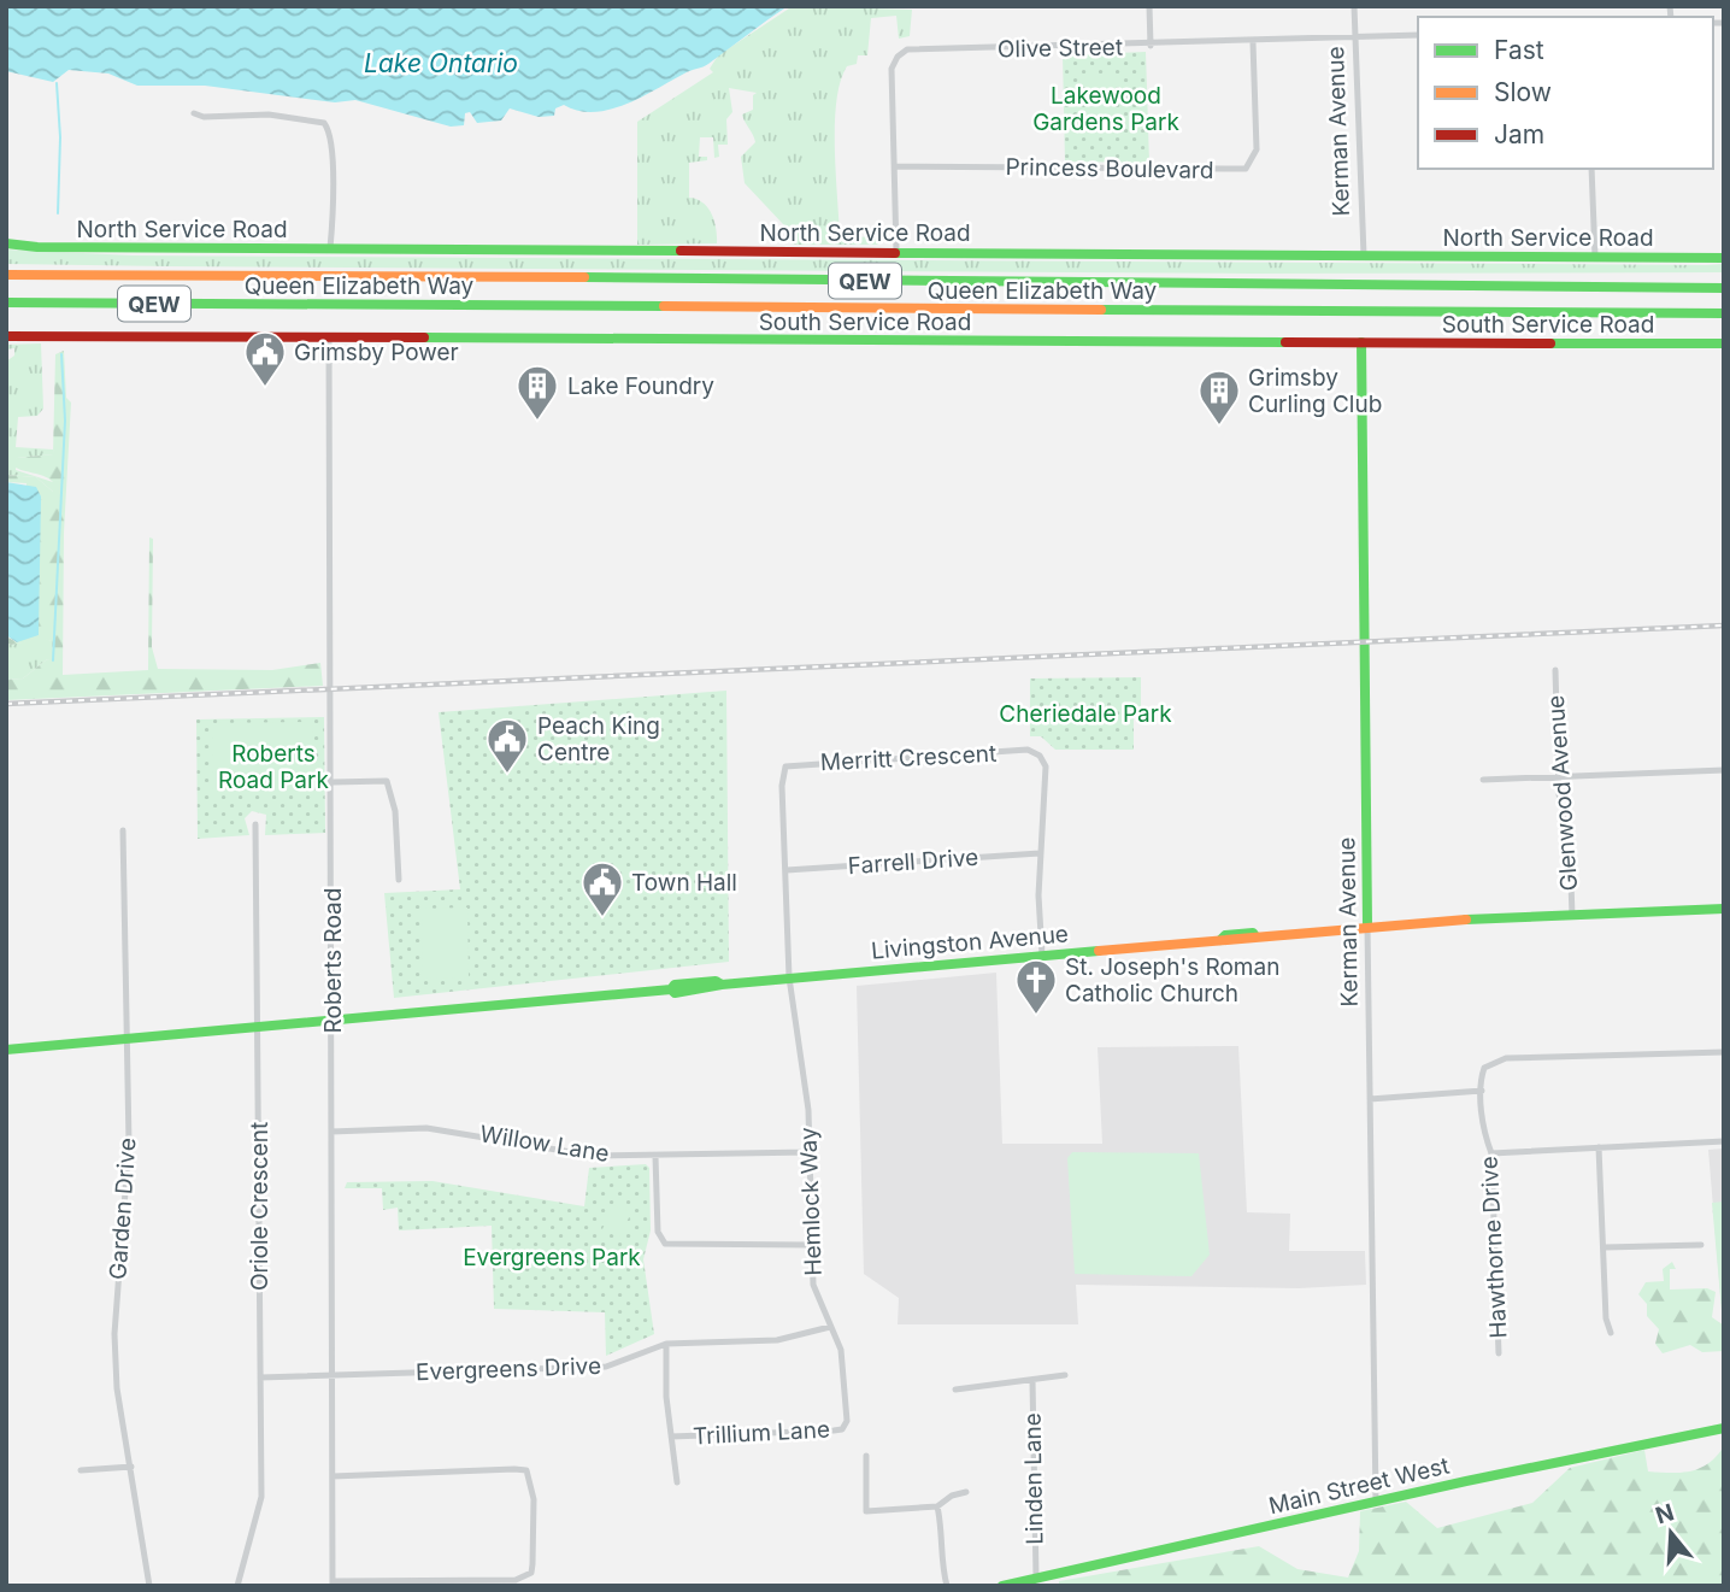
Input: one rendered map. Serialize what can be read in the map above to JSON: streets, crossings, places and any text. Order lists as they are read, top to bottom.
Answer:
{
  "streets": {
    "main road": [
      "Kerman Avenue",
      "North Service Road",
      "QEW",
      "Queen Elizabeth Way",
      "South Service Road",
      "Livingston Avenue",
      "Main Street West"
    ],
    "street": [
      "Olive Street",
      "Princess Boulevard",
      "Merritt Crescent",
      "Glenwood Avenue",
      "Farrell Drive",
      "Roberts Road",
      "Willow Lane",
      "Hemlock Way",
      "Oriole Crescent",
      "Garden Drive",
      "Hawthorne Drive",
      "Evergreens Drive",
      "Trillium Lane",
      "Linden Lane"
    ]
  },
  "crossings": [
    ["Olive Street", "Kerman Avenue"],
    ["Olive Street", "Princess Boulevard"],
    ["Olive Street", "North Service Road"],
    ["Kerman Avenue", "North Service Road"],
    ["Kerman Avenue", "South Service Road"],
    ["Kerman Avenue", "Livingston Avenue"],
    ["Kerman Avenue", "Main Street West"],
    ["South Service Road", "Roberts Road"],
    ["Merritt Crescent", "Farrell Drive"],
    ["Merritt Crescent", "Livingston Avenue"],
    ["Merritt Crescent", "Hemlock Way"],
    ["Glenwood Avenue", "Livingston Avenue"],
    ["Livingston Avenue", "Roberts Road"],
    ["Livingston Avenue", "Hemlock Way"],
    ["Livingston Avenue", "Oriole Crescent"],
    ["Livingston Avenue", "Garden Drive"],
    ["Roberts Road", "Willow Lane"],
    ["Roberts Road", "Evergreens Drive"],
    ["Willow Lane", "Hemlock Way"],
    ["Hemlock Way", "Evergreens Drive"],
    ["Hemlock Way", "Trillium Lane"],
    ["Oriole Crescent", "Evergreens Drive"],
    ["Linden Lane", "Main Street West"]
  ],
  "water": ["Lake Ontario"],
  "parks": [
    "Lakewood Gardens Park",
    "Cheriedale Park",
    "Roberts Road Park",
    "Evergreens Park"
  ],
  "places": {
    "public building": ["Grimsby Power", "Peach King Centre", "Town Hall"],
    "building": ["Lake Foundry", "Grimsby Curling Club"],
    "church": ["St. Joseph's Roman Catholic Church"]
  },
  "legend": ["Fast", "Slow", "Jam"],
  "north": "top"
}
